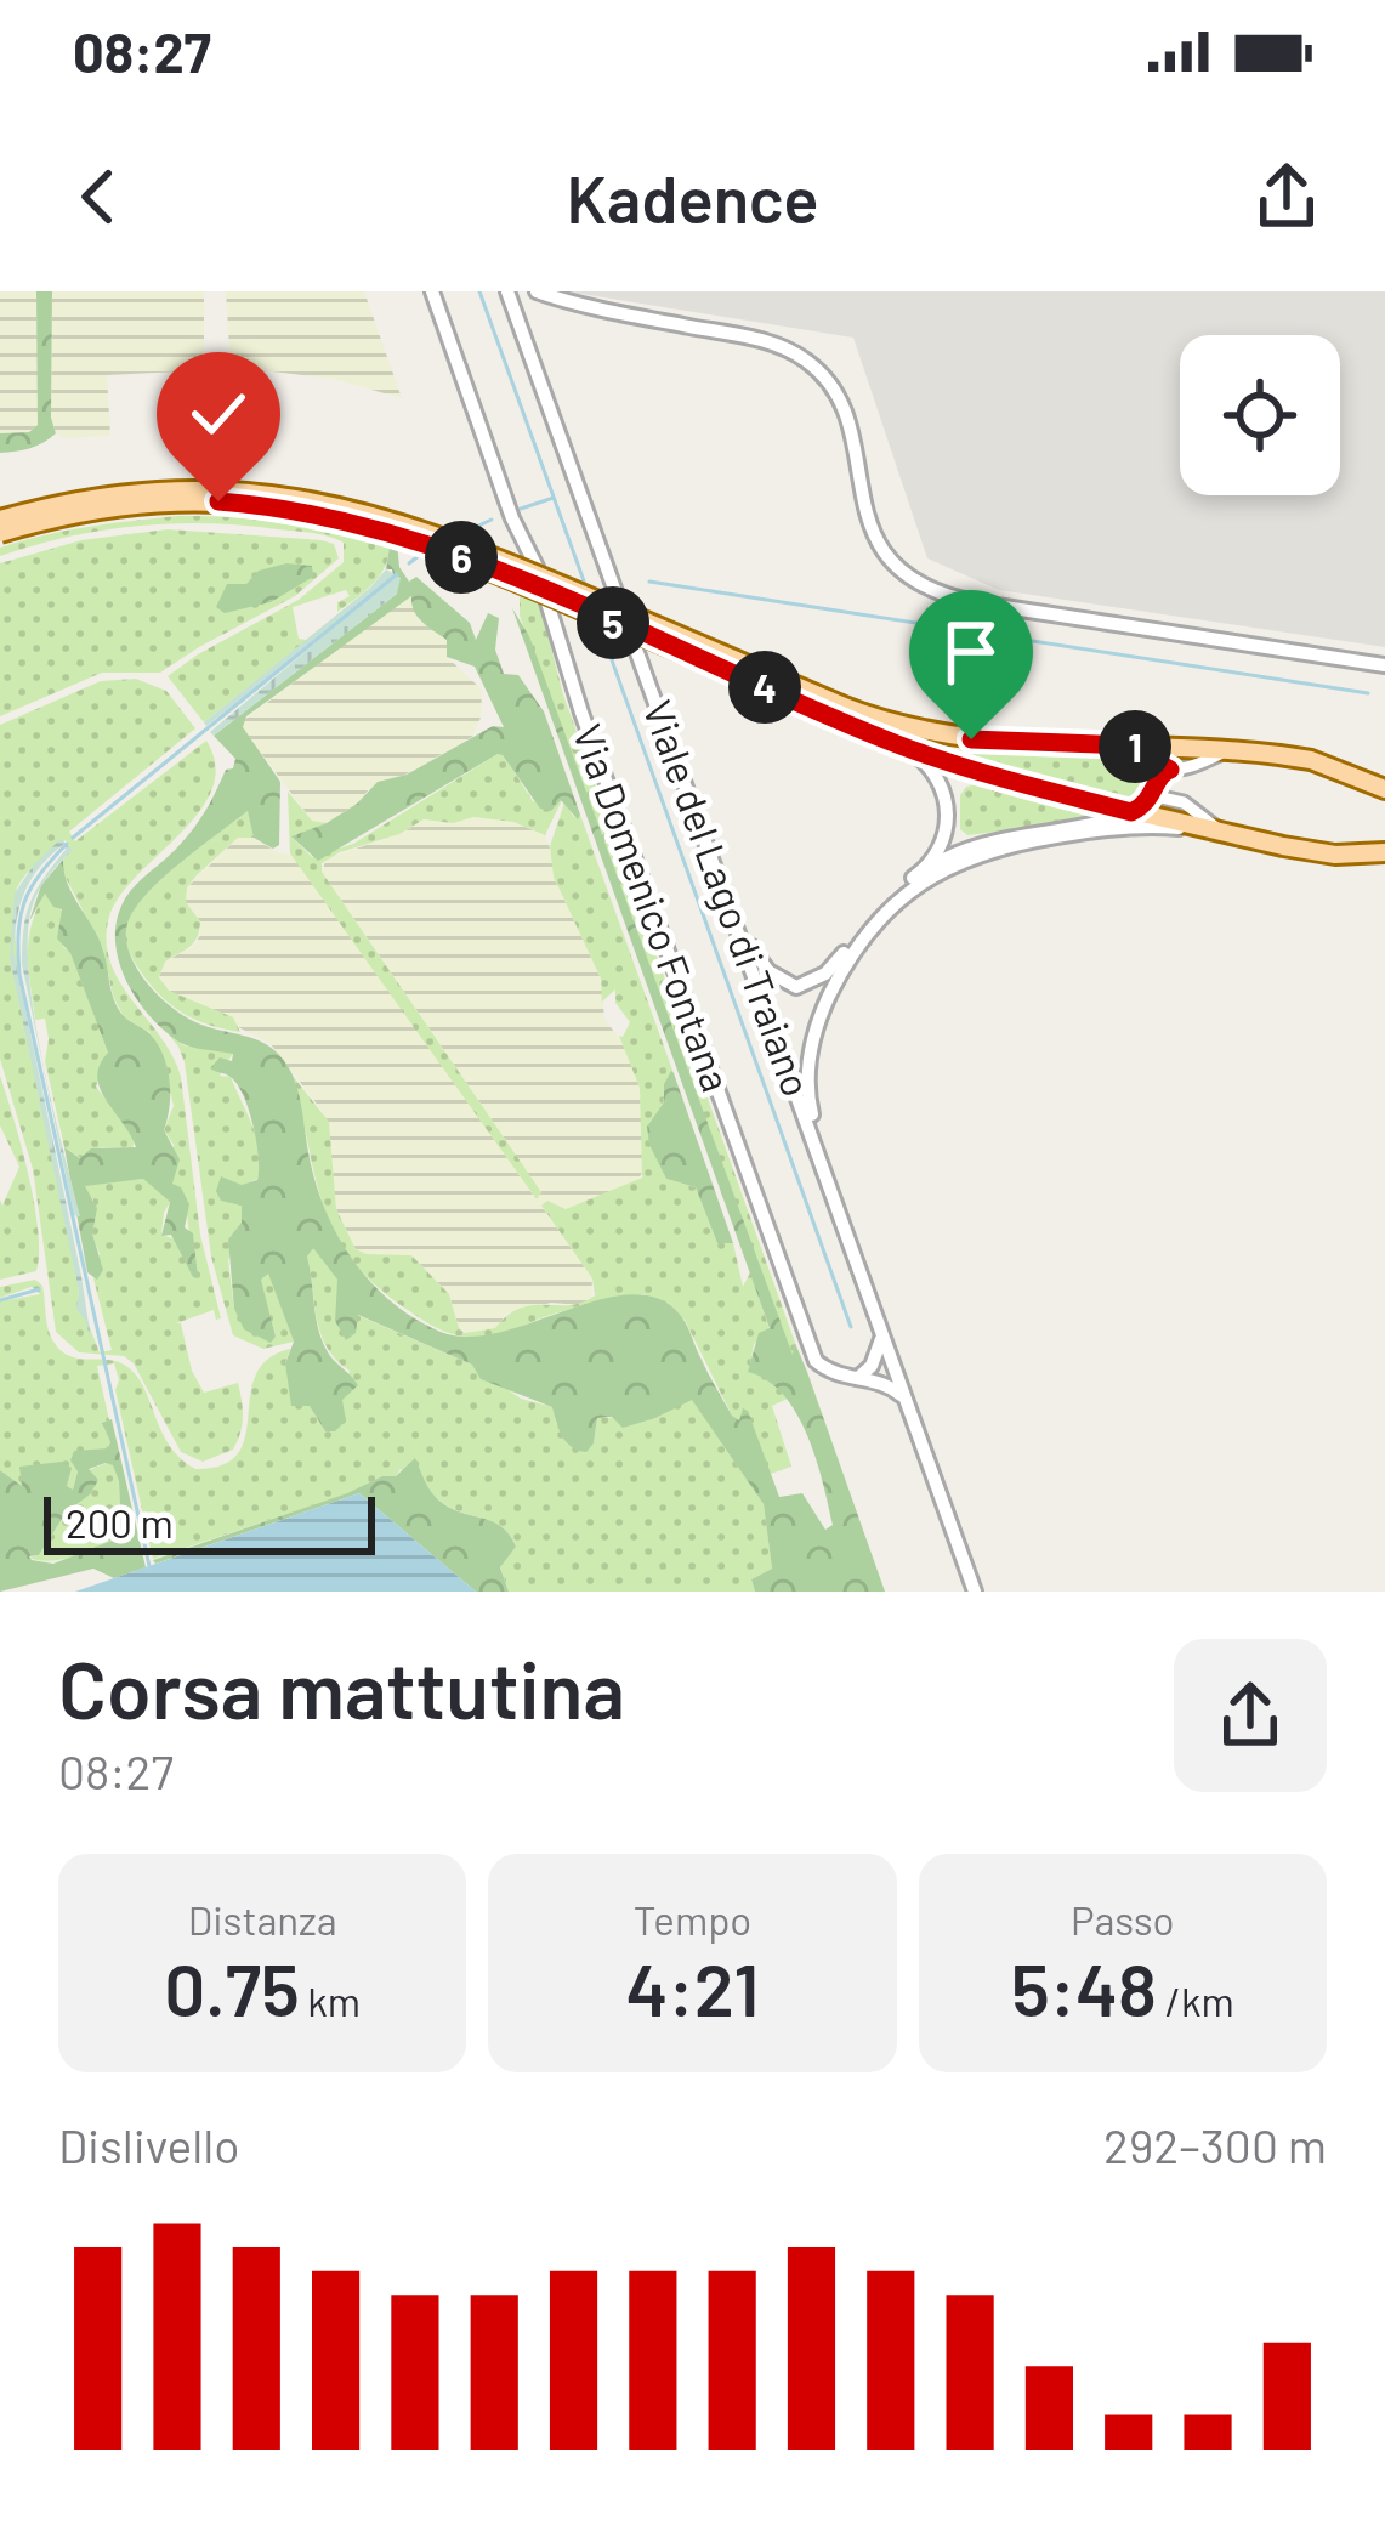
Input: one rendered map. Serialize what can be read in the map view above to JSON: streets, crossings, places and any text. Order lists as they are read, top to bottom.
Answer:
{
  "streets": {
    "street": ["Viale del Lago di Traiano", "Via Domenico Fontana"]
  },
  "scale_bar": "200 m",
  "page": {
    "status": "08:27",
    "header": "Kadence",
    "pins": [
      "6",
      "5",
      "4",
      "1"
    ],
    "scale": "200 m",
    "heading": ["Corsa mattutina", "08:27"],
    "stats": [
      ["Distanza", "0.75 km"],
      ["Tempo", "4:21"],
      ["Passo", "5:48 /km"]
    ],
    "chart": ["Dislivello", "292–300 m"]
  }
}
